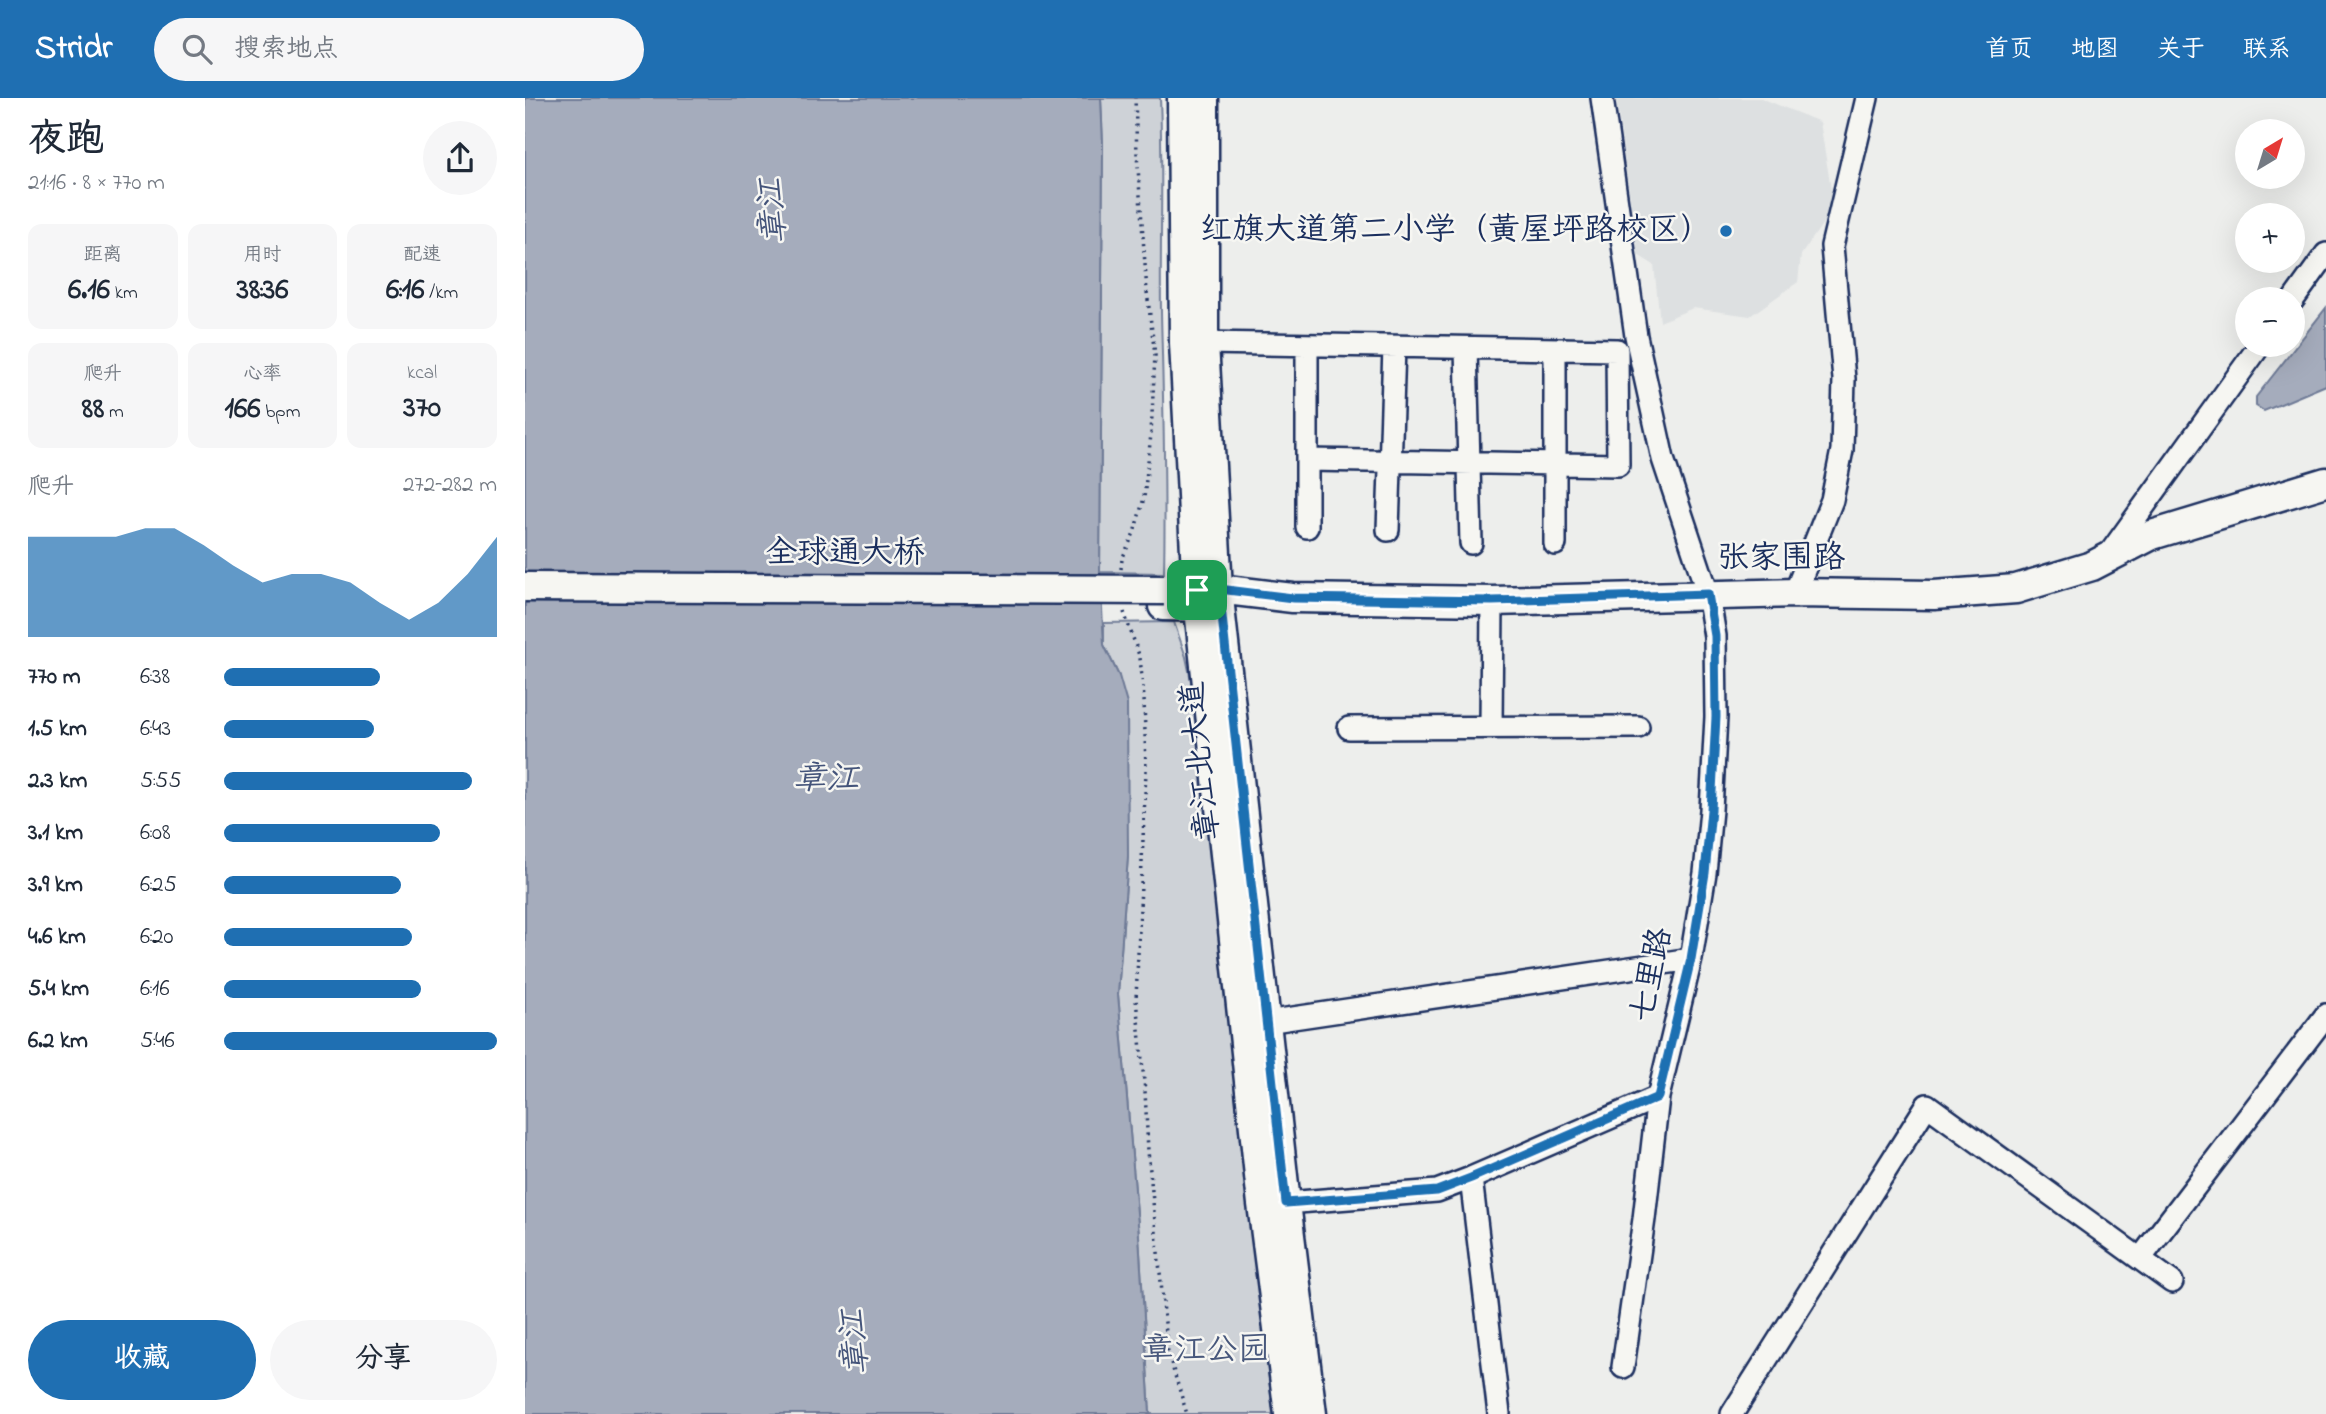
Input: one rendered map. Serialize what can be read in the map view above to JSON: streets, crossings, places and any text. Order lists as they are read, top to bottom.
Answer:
{
  "streets": {
    "main road": ["全球通大桥", "张家围路", "章江北大道"],
    "street": ["七里路"]
  },
  "crossings": [
    ["全球通大桥", "张家围路"],
    ["张家围路", "章江北大道"],
    ["张家围路", "七里路"]
  ],
  "water": ["章江"],
  "parks": ["章江公园"],
  "places": ["红旗大道第二小学（黄屋坪路校区）"],
  "north": "top right",
  "page": {
    "header": "Stridr",
    "search": "搜索地点",
    "nav": [
      "首页",
      "地图",
      "关于",
      "联系"
    ],
    "heading": ["夜跑", "21:16 · 8 × 770 m"],
    "map_buttons": ["+", "−"],
    "stats": [
      ["距离", "6.16 km"],
      ["用时", "38:36"],
      ["配速", "6:16 /km"],
      ["爬升", "88 m"],
      ["心率", "166 bpm"],
      ["kcal", "370"]
    ],
    "chart": ["爬升", "272–282 m"],
    "list": [
      {
        "name": "770 m",
        "note": "6:38"
      },
      {
        "name": "1.5 km",
        "note": "6:43"
      },
      {
        "name": "2.3 km",
        "note": "5:55"
      },
      {
        "name": "3.1 km",
        "note": "6:08"
      },
      {
        "name": "3.9 km",
        "note": "6:25"
      },
      {
        "name": "4.6 km",
        "note": "6:20"
      },
      {
        "name": "5.4 km",
        "note": "6:16"
      },
      {
        "name": "6.2 km",
        "note": "5:46"
      }
    ],
    "buttons": ["收藏", "分享"]
  }
}
